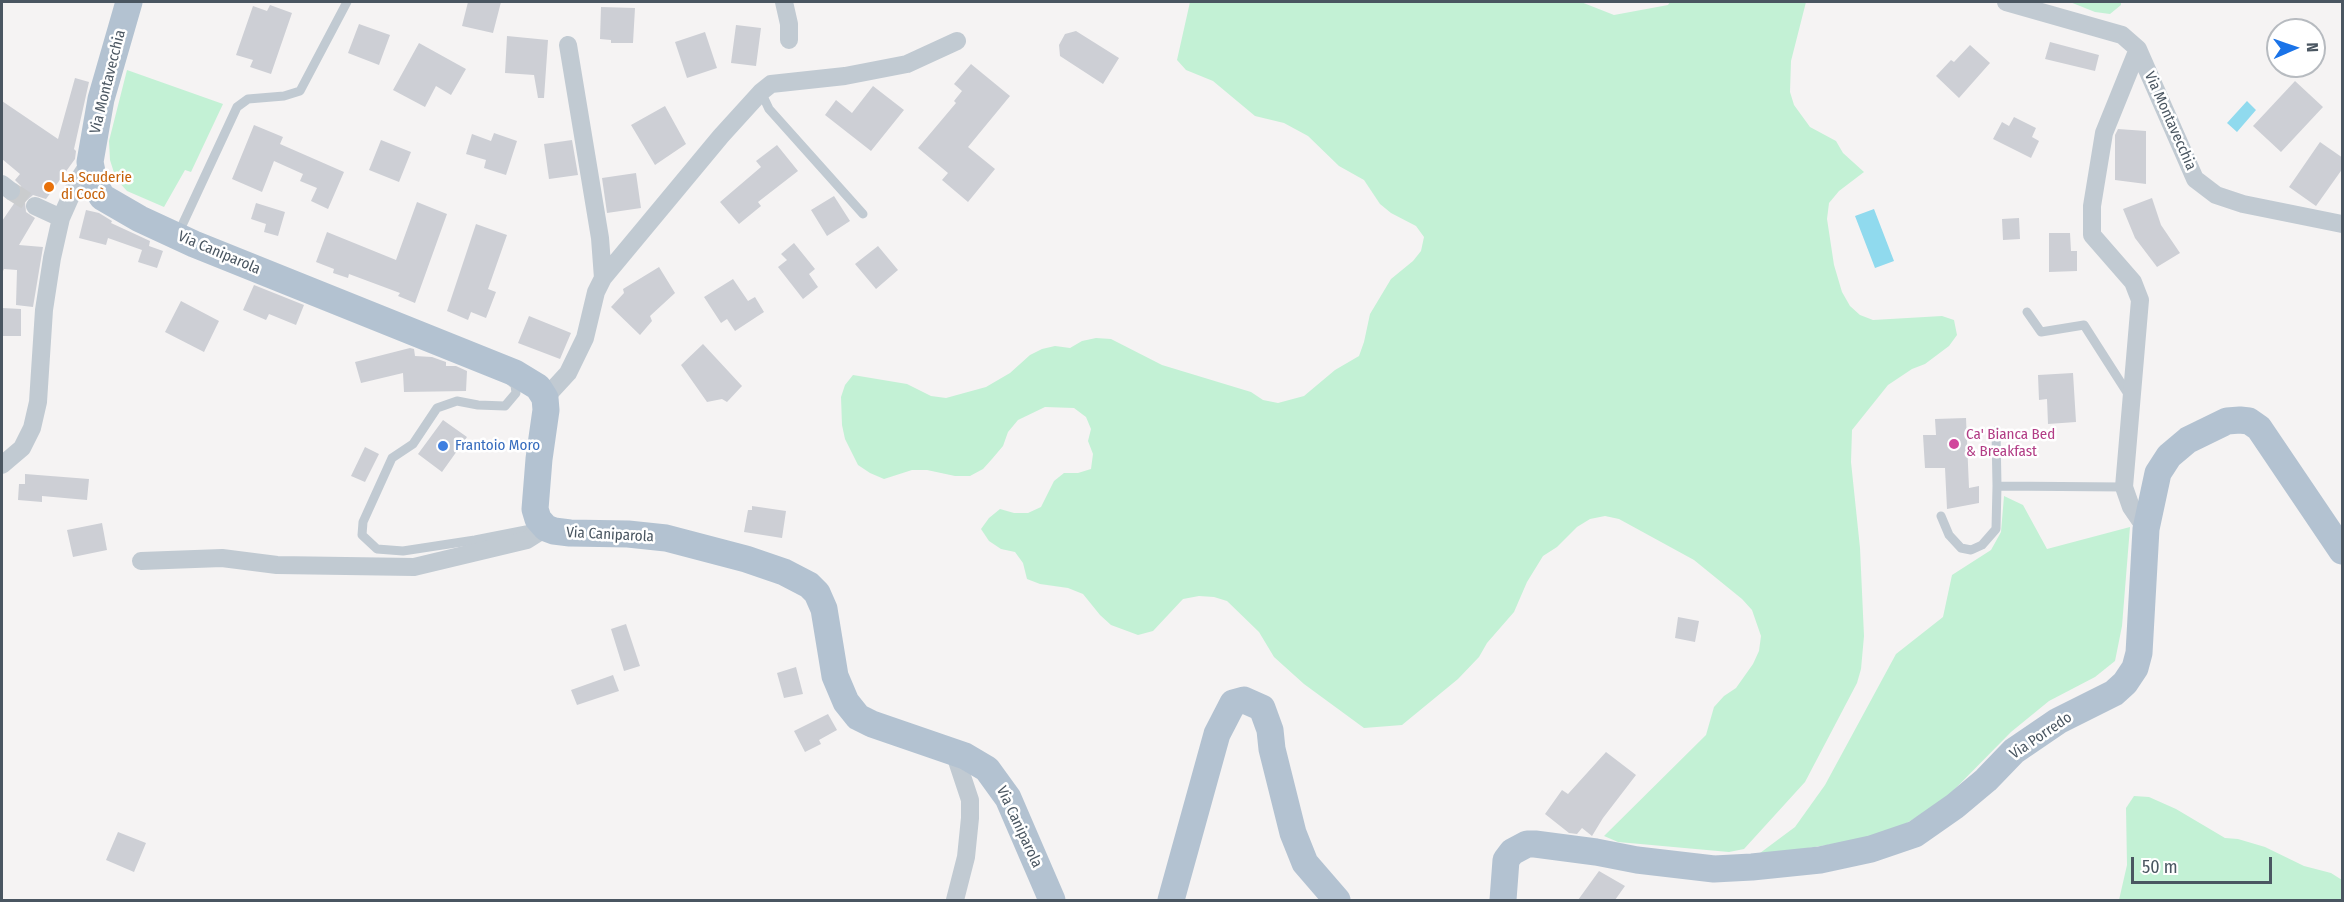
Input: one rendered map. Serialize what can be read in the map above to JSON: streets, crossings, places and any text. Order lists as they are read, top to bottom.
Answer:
{
  "streets": {
    "main road": ["Via Montavecchia", "Via Caniparola", "Via Porredo"]
  },
  "crossings": [
    ["Via Montavecchia", "Via Caniparola"]
  ],
  "places": ["La Scuderie di Cocò", "Ca' Bianca Bed & Breakfast", "Frantoio Moro"],
  "scale_bar": "50 m",
  "north": "right"
}
